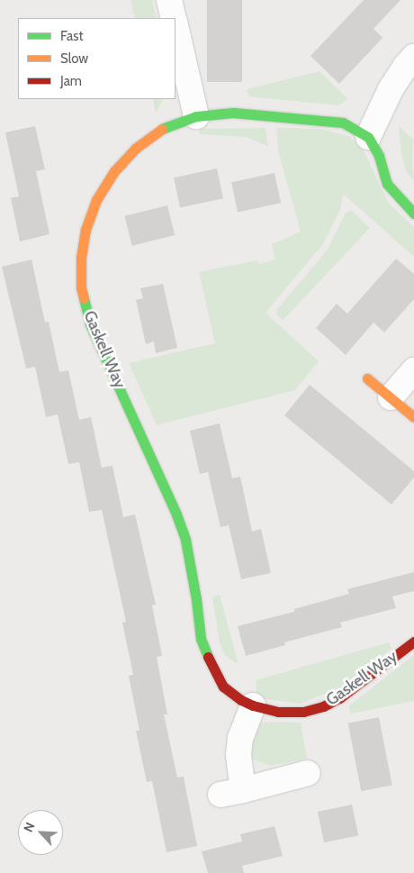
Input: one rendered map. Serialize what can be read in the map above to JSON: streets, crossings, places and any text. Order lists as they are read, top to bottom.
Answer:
{
  "streets": {
    "street": ["Gaskell Way"]
  },
  "legend": ["Fast", "Slow", "Jam"],
  "north": "top left"
}
